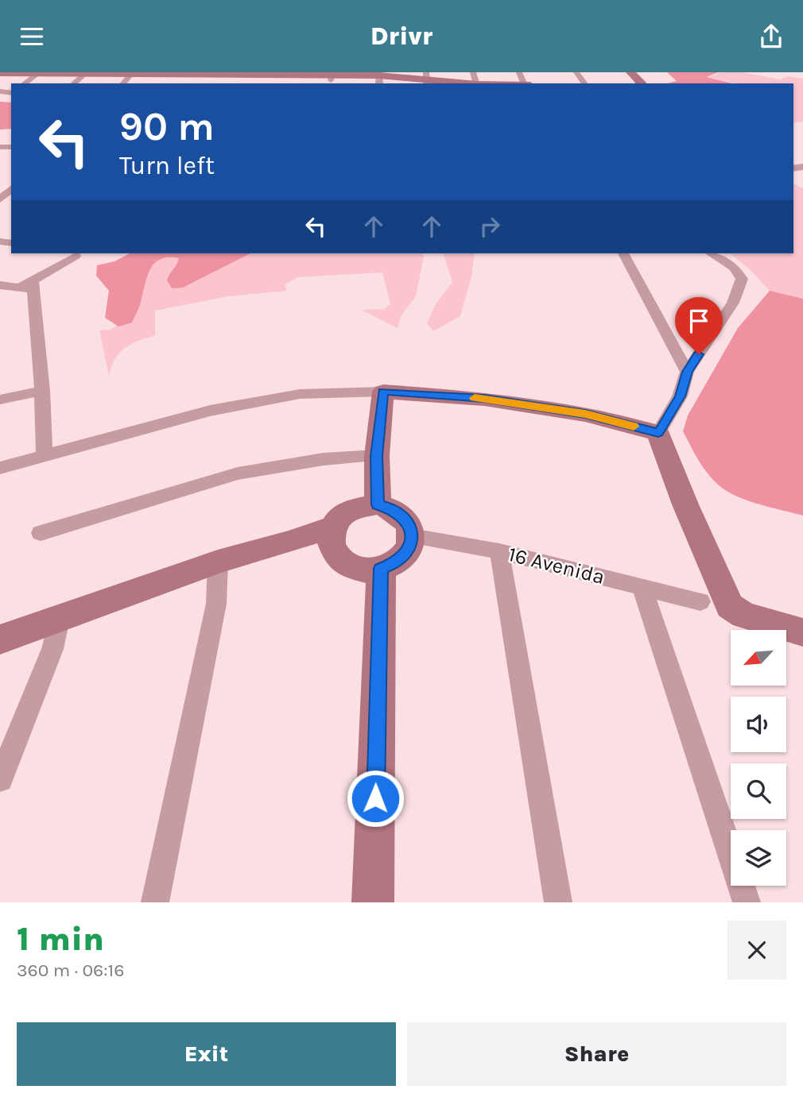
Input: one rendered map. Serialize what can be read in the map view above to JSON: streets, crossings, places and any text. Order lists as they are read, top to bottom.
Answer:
{
  "streets": {
    "street": ["16 Avenida"]
  },
  "north": "bottom left",
  "page": {
    "header": "Drivr",
    "turn": ["90 m", "Turn left"],
    "heading": ["1 min", "360 m · 06:16"],
    "buttons": ["Exit", "Share"]
  }
}
